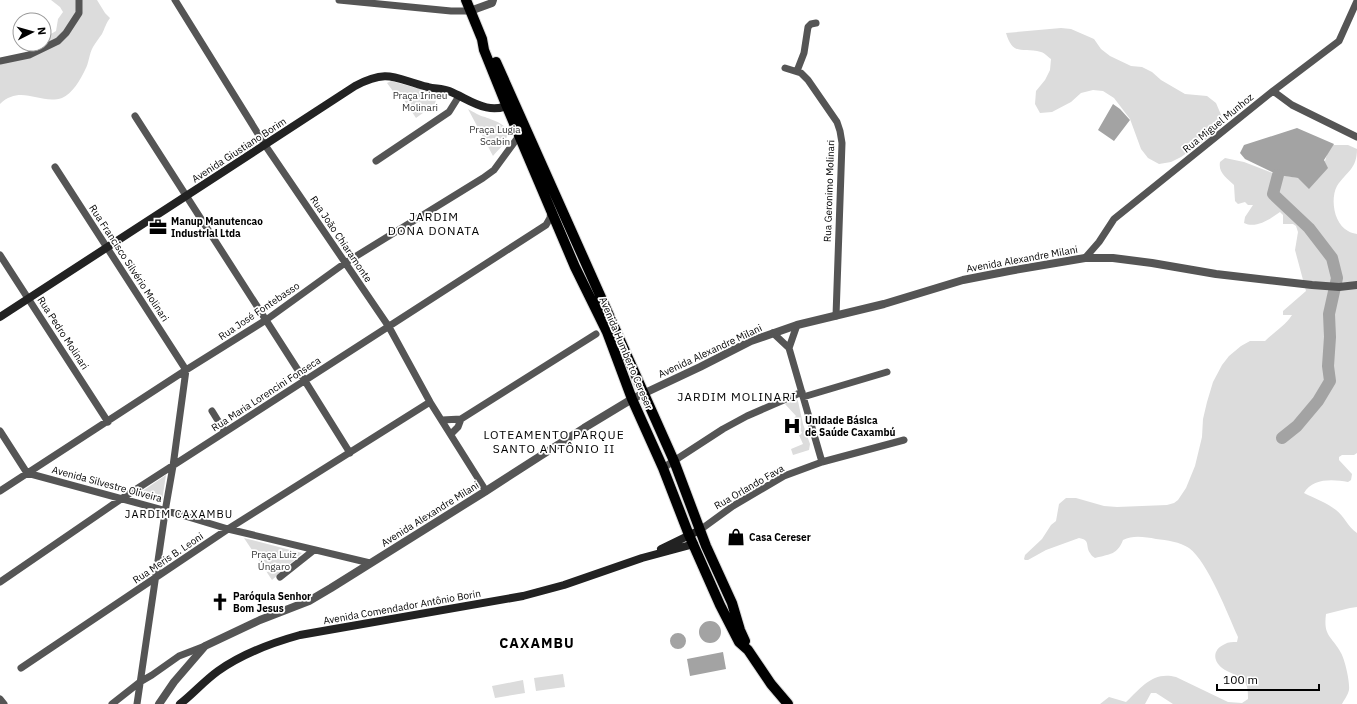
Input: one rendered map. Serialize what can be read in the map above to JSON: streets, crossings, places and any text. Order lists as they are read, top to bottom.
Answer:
{
  "streets": {
    "main road": ["Avenida Giustiano Borim", "Avenida Humberto Cereser", "Avenida Comendador Antônio Borin"],
    "street": [
      "Rua Miguel Munhoz",
      "Rua Geronimo Molinari",
      "Rua João Chiaramonte",
      "Avenida Alexandre Milani",
      "Rua Francisco Silvério Molinari",
      "Rua José Fontebasso",
      "Rua Pedro Molinari",
      "Rua Maria Lorencini Fonseca",
      "Avenida Silvestre Oliveira",
      "Rua Orlando Fava",
      "Rua Meris B. Leoni"
    ]
  },
  "crossings": [
    ["Rua Miguel Munhoz", "Avenida Alexandre Milani"],
    ["Avenida Giustiano Borim", "Rua João Chiaramonte"],
    ["Avenida Giustiano Borim", "Rua Francisco Silvério Molinari"],
    ["Avenida Giustiano Borim", "Rua Pedro Molinari"],
    ["Avenida Giustiano Borim", "Avenida Humberto Cereser"],
    ["Rua Geronimo Molinari", "Avenida Alexandre Milani"],
    ["Rua João Chiaramonte", "Avenida Alexandre Milani"],
    ["Rua João Chiaramonte", "Rua José Fontebasso"],
    ["Rua João Chiaramonte", "Rua Maria Lorencini Fonseca"],
    ["Rua João Chiaramonte", "Rua Meris B. Leoni"],
    ["Avenida Alexandre Milani", "Avenida Humberto Cereser"],
    ["Avenida Alexandre Milani", "Avenida Silvestre Oliveira"],
    ["Rua Francisco Silvério Molinari", "Rua José Fontebasso"],
    ["Rua José Fontebasso", "Rua Pedro Molinari"],
    ["Rua José Fontebasso", "Avenida Humberto Cereser"],
    ["Rua José Fontebasso", "Avenida Silvestre Oliveira"],
    ["Avenida Humberto Cereser", "Rua Orlando Fava"],
    ["Avenida Humberto Cereser", "Avenida Comendador Antônio Borin"],
    ["Rua Maria Lorencini Fonseca", "Avenida Silvestre Oliveira"],
    ["Avenida Silvestre Oliveira", "Rua Meris B. Leoni"],
    ["Rua Orlando Fava", "Avenida Comendador Antônio Borin"]
  ],
  "districts": [
    "JARDIM DONA DONATA",
    "JARDIM MOLINARI",
    "LOTEAMENTO PARQUE SANTO ANTÔNIO II",
    "JARDIM CAXAMBU",
    "CAXAMBU"
  ],
  "parks": ["Praça Irineu Molinari", "Praça Lugia Scabin", "Praça Luiz Úngaro"],
  "places": {
    "office": ["Manup Manutencao Industrial Ltda"],
    "hospital": ["Unidade Básica de Saúde Caxambú"],
    "shop": ["Casa Cereser"],
    "church": ["Paróquia Senhor Bom Jesus"]
  },
  "scale_bar": "100 m",
  "north": "right"
}
